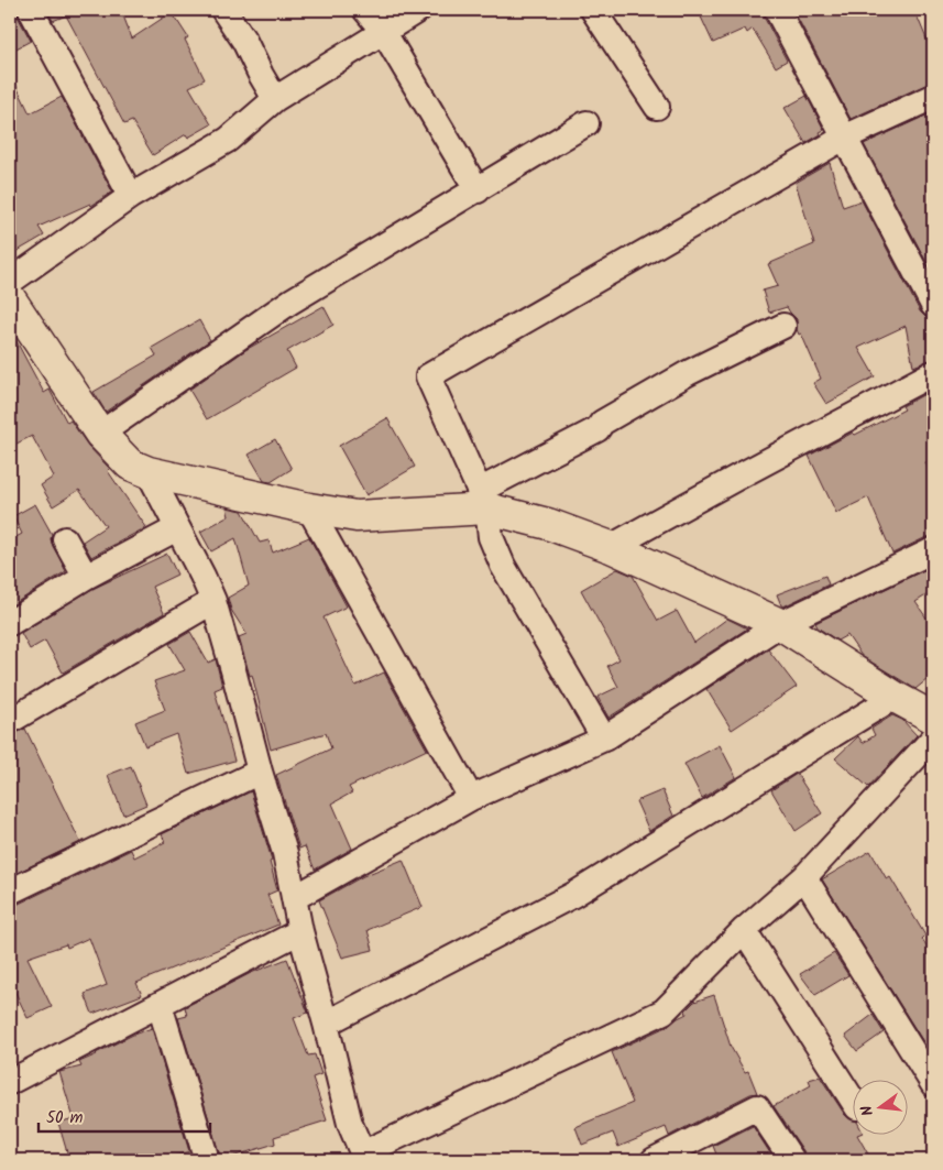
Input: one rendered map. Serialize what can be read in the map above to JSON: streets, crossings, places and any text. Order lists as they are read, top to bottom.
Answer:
{
  "scale_bar": "50 m",
  "north": "left"
}
